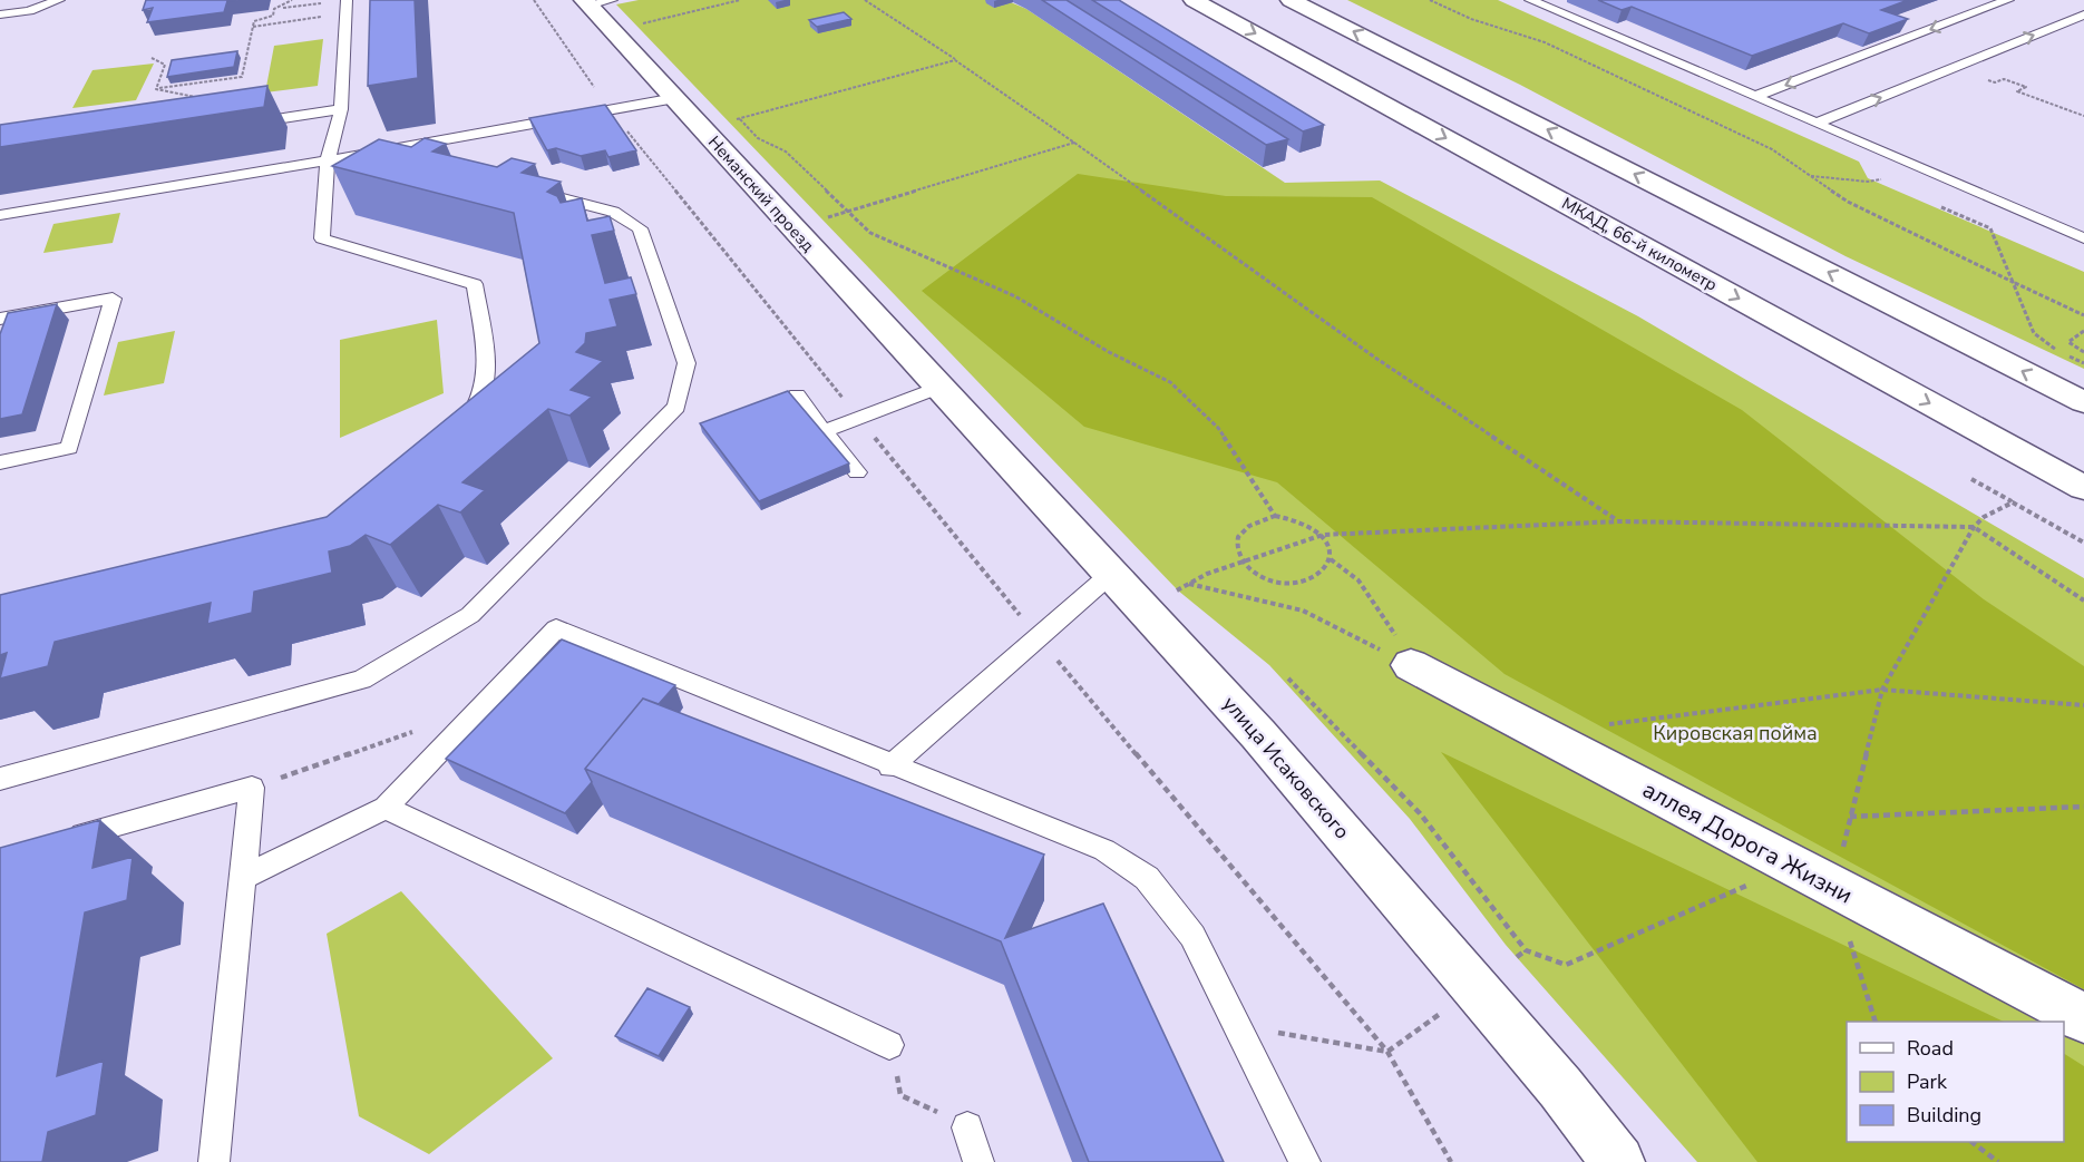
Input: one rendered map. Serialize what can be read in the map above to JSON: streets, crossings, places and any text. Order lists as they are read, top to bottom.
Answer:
{
  "streets": {
    "main road": [
      "Неманский проезд",
      "МКАД, 66-й километр",
      "улица Исаковского",
      "аллея Дорога Жизни"
    ]
  },
  "crossings": [
    ["Неманский проезд", "улица Исаковского"]
  ],
  "parks": ["Кировская пойма"],
  "legend": ["Road", "Park", "Building"]
}
